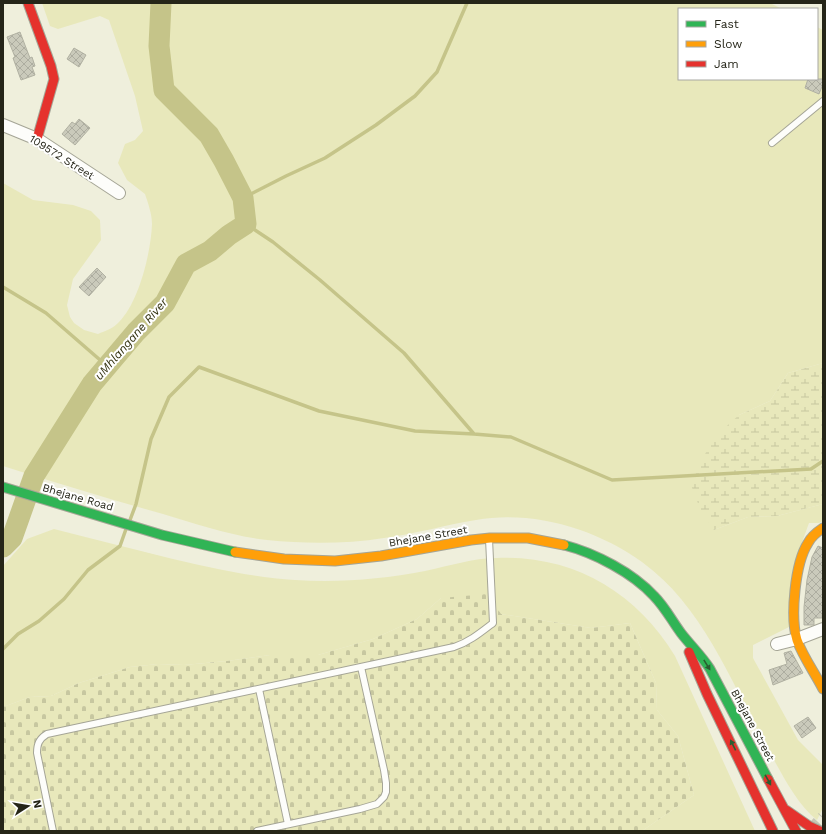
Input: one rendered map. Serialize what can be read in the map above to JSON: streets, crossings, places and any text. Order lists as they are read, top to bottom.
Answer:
{
  "streets": {
    "street": ["109572 Street", "Bhejane Road", "Bhejane Street"]
  },
  "crossings": [
    ["Bhejane Road", "Bhejane Street"]
  ],
  "water": ["uMhlangane River"],
  "legend": ["Fast", "Slow", "Jam"],
  "north": "right"
}
